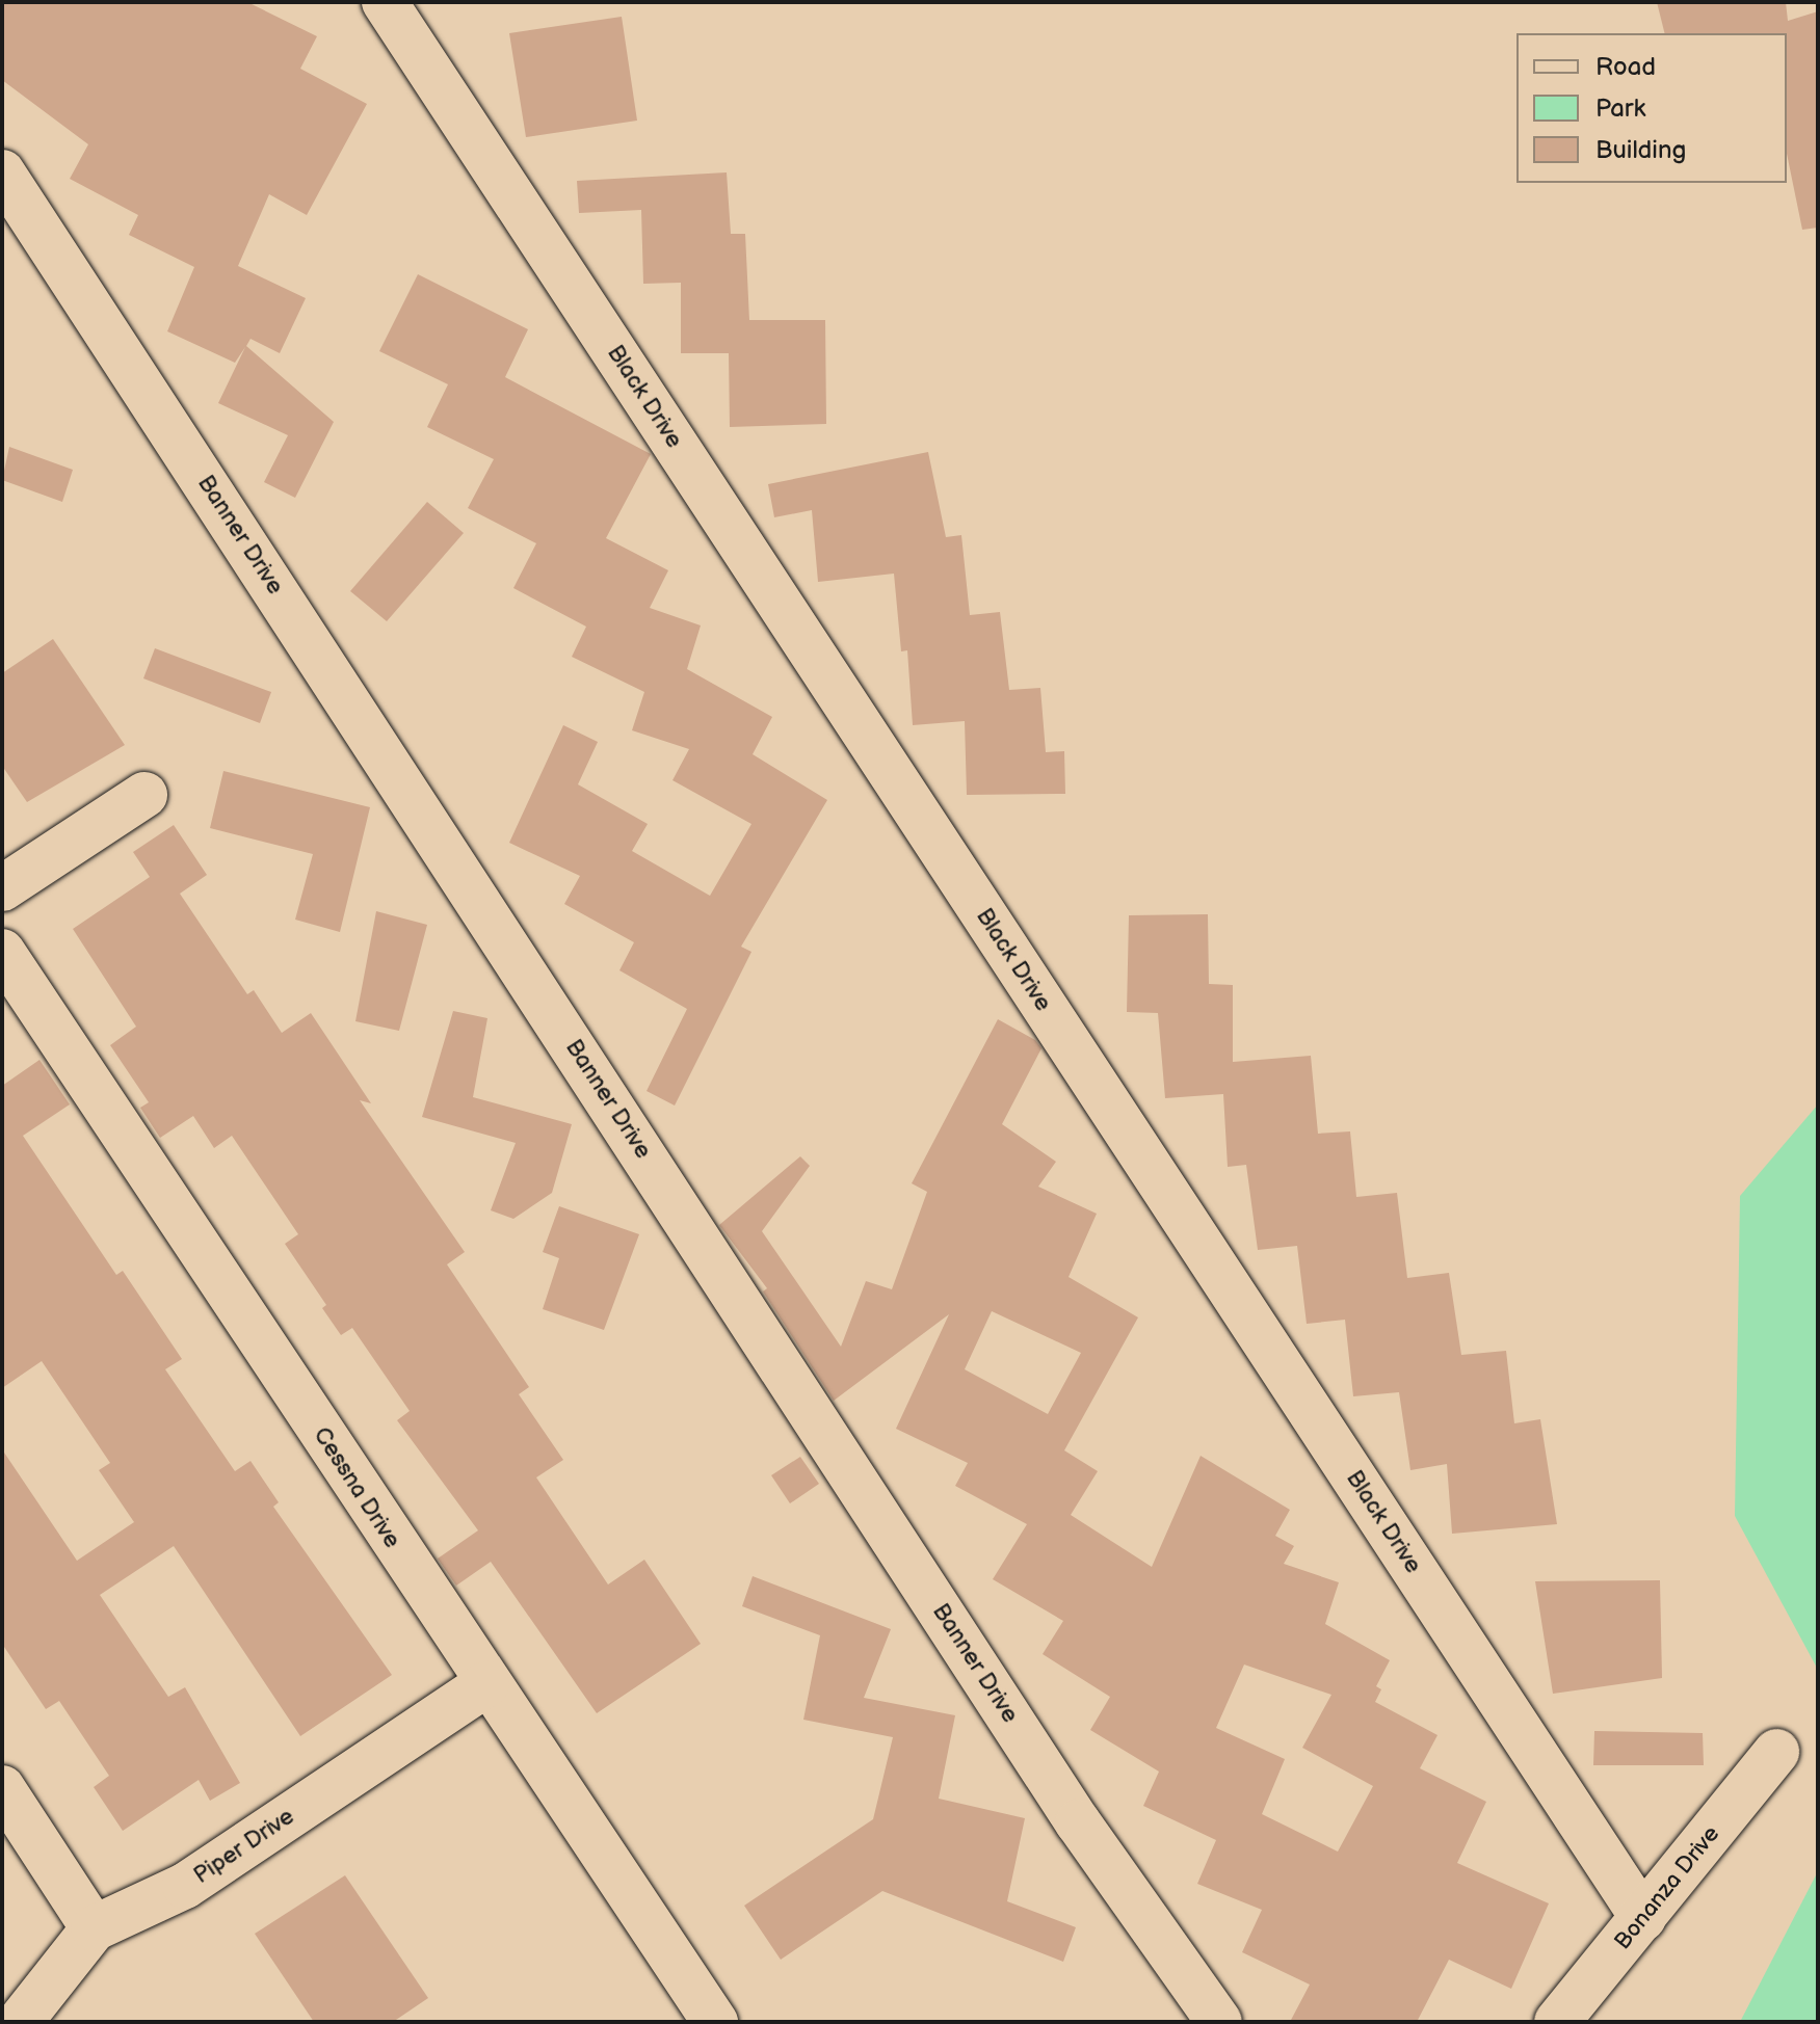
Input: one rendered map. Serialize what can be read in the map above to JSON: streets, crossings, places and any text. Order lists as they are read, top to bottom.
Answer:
{
  "streets": {
    "street": [
      "Black Drive",
      "Banner Drive",
      "Cessna Drive",
      "Piper Drive",
      "Bonanza Drive"
    ]
  },
  "crossings": [
    ["Black Drive", "Bonanza Drive"],
    ["Cessna Drive", "Piper Drive"]
  ],
  "legend": ["Road", "Park", "Building"]
}
